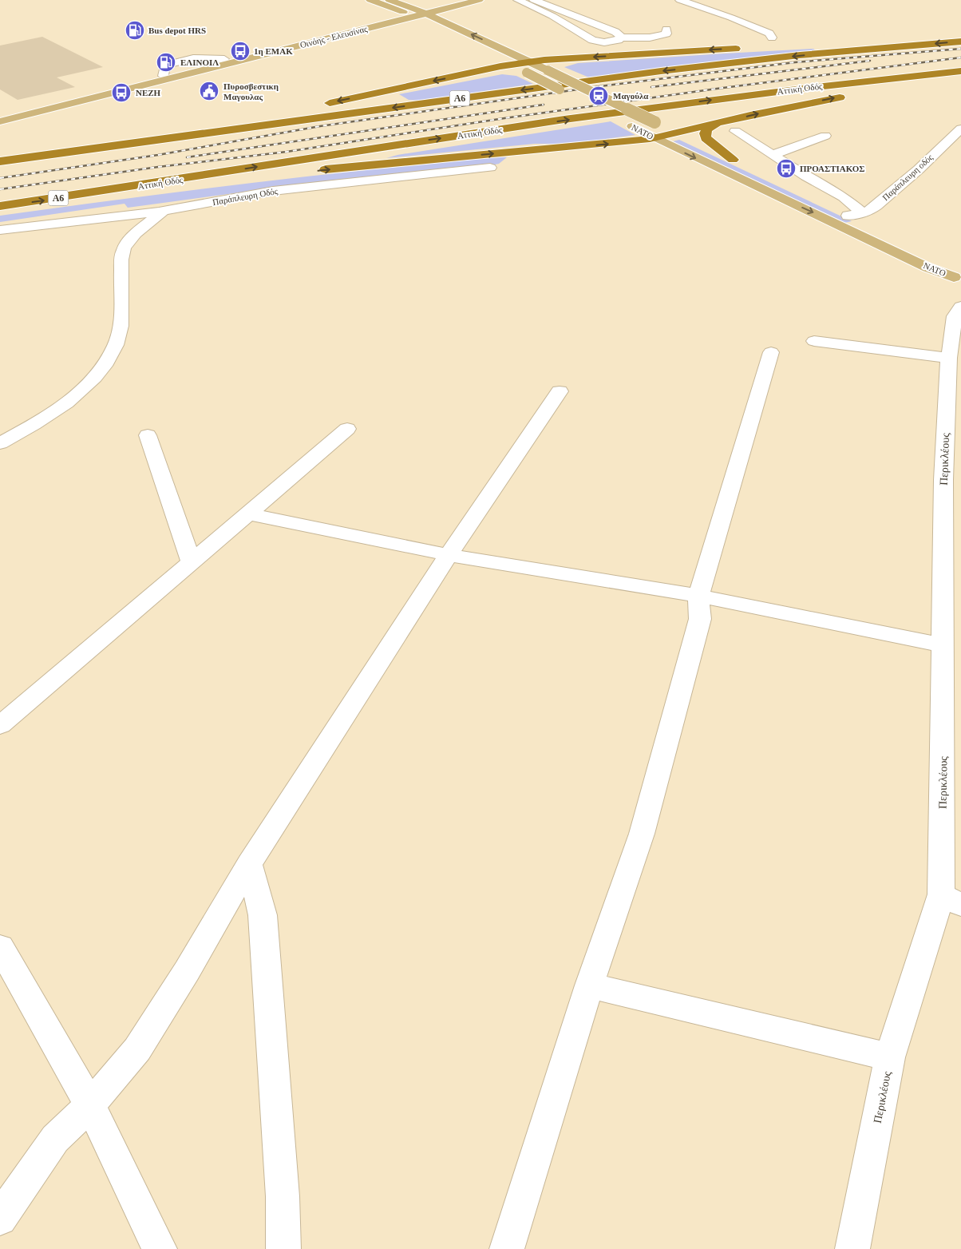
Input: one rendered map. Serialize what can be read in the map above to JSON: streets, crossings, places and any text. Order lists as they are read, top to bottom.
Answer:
{
  "streets": {
    "highway": ["Αττική Οδός", "Α6"],
    "main road": ["Οινόης - Ελευσίνας", "ΝΑΤΟ"],
    "street": ["Παράπλευρη οδός", "Παράπλευρη Οδός", "Περικλέους"]
  },
  "crossings": [
    ["Οινόης - Ελευσίνας", "ΝΑΤΟ"],
    ["ΝΑΤΟ", "Παράπλευρη οδός"]
  ],
  "places": {
    "fuel station": ["Bus depot HRS", "ΕΛΙΝΟΙΛ"],
    "bus stop": ["1η ΕΜΑΚ", "ΝΕΖΗ", "ΠΡΟΑΣΤΙΑΚΟΣ"],
    "public building": ["Πυροσβεστικη Μαγουλας"],
    "station": ["Μαγούλα"]
  }
}
